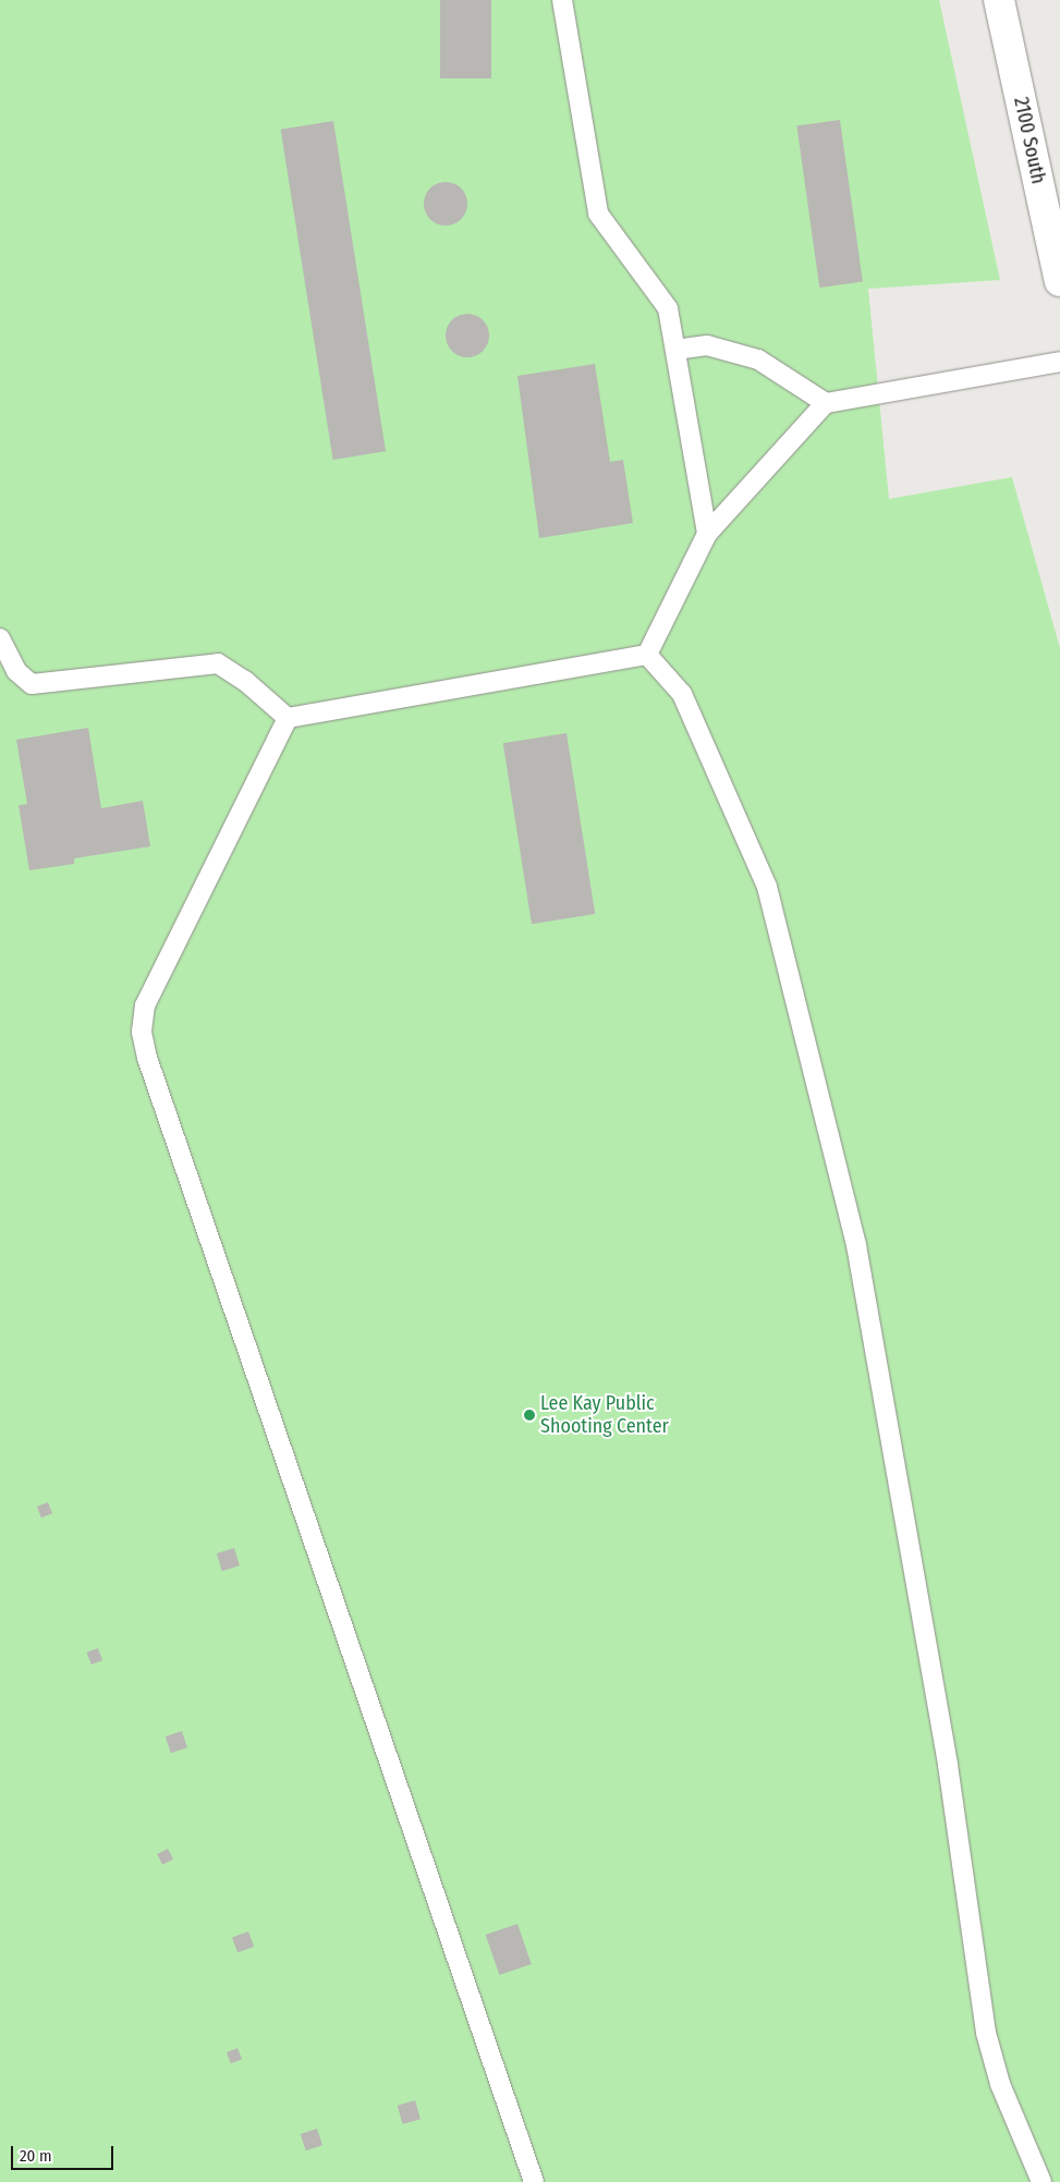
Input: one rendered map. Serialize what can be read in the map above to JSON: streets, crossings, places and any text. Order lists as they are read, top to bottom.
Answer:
{
  "streets": {
    "street": ["2100 South"]
  },
  "places": ["Lee Kay Public Shooting Center"],
  "scale_bar": "20 m"
}
